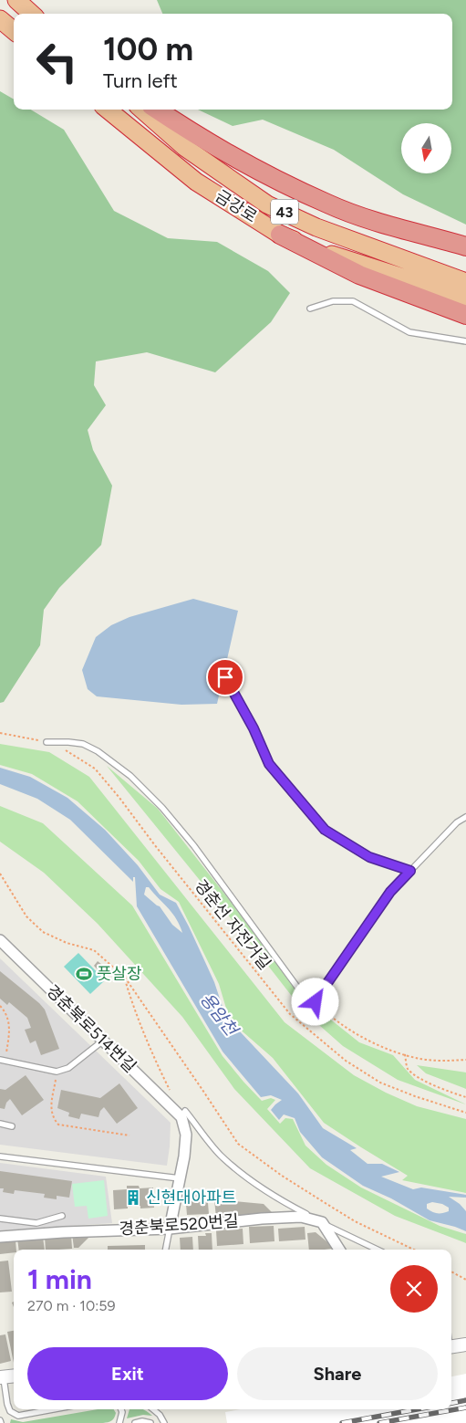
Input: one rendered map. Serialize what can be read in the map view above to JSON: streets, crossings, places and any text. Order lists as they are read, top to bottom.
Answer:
{
  "streets": {
    "highway": ["금강로", "43"],
    "street": ["경춘북로514번길", "경춘북로520번길"],
    "path": ["경춘선 자전거길"]
  },
  "crossings": [
    ["경춘북로514번길", "경춘북로520번길"]
  ],
  "water": ["용암천"],
  "places": {
    "sports": ["풋살장"],
    "building": ["신현대아파트"]
  },
  "north": "bottom",
  "page": {
    "turn": ["100 m", "Turn left"],
    "heading": ["1 min", "270 m · 10:59"],
    "buttons": ["Exit", "Share"]
  }
}
